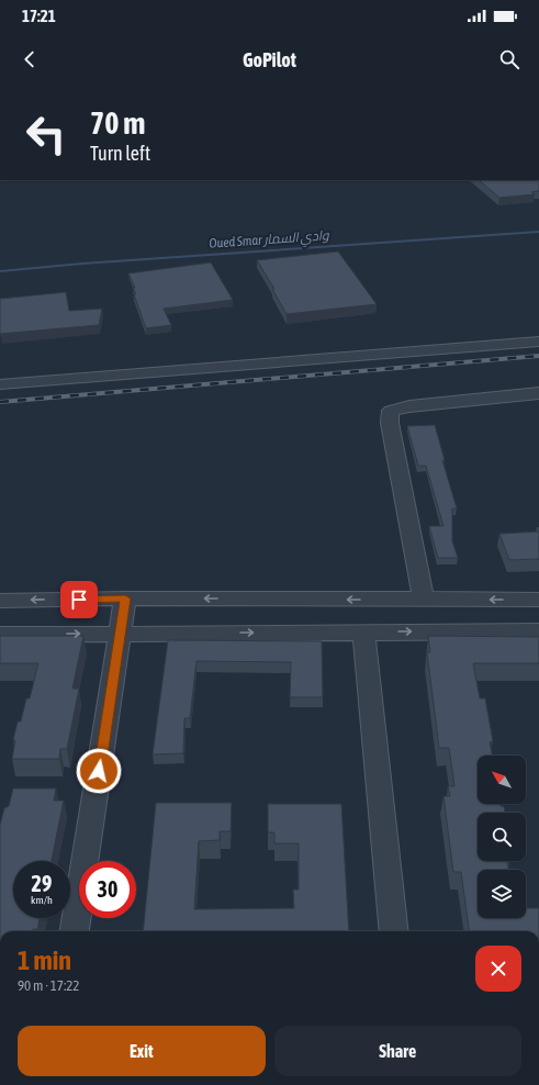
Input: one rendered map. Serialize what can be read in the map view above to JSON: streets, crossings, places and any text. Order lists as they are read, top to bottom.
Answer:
{
  "water": ["Oued Smar وادي السمار"],
  "north": "top left",
  "page": {
    "status": "17:21",
    "header": "GoPilot",
    "turn": ["70 m", "Turn left"],
    "speed": "29 km/h",
    "limit": "30",
    "heading": ["1 min", "90 m · 17:22"],
    "buttons": ["Exit", "Share"]
  }
}
